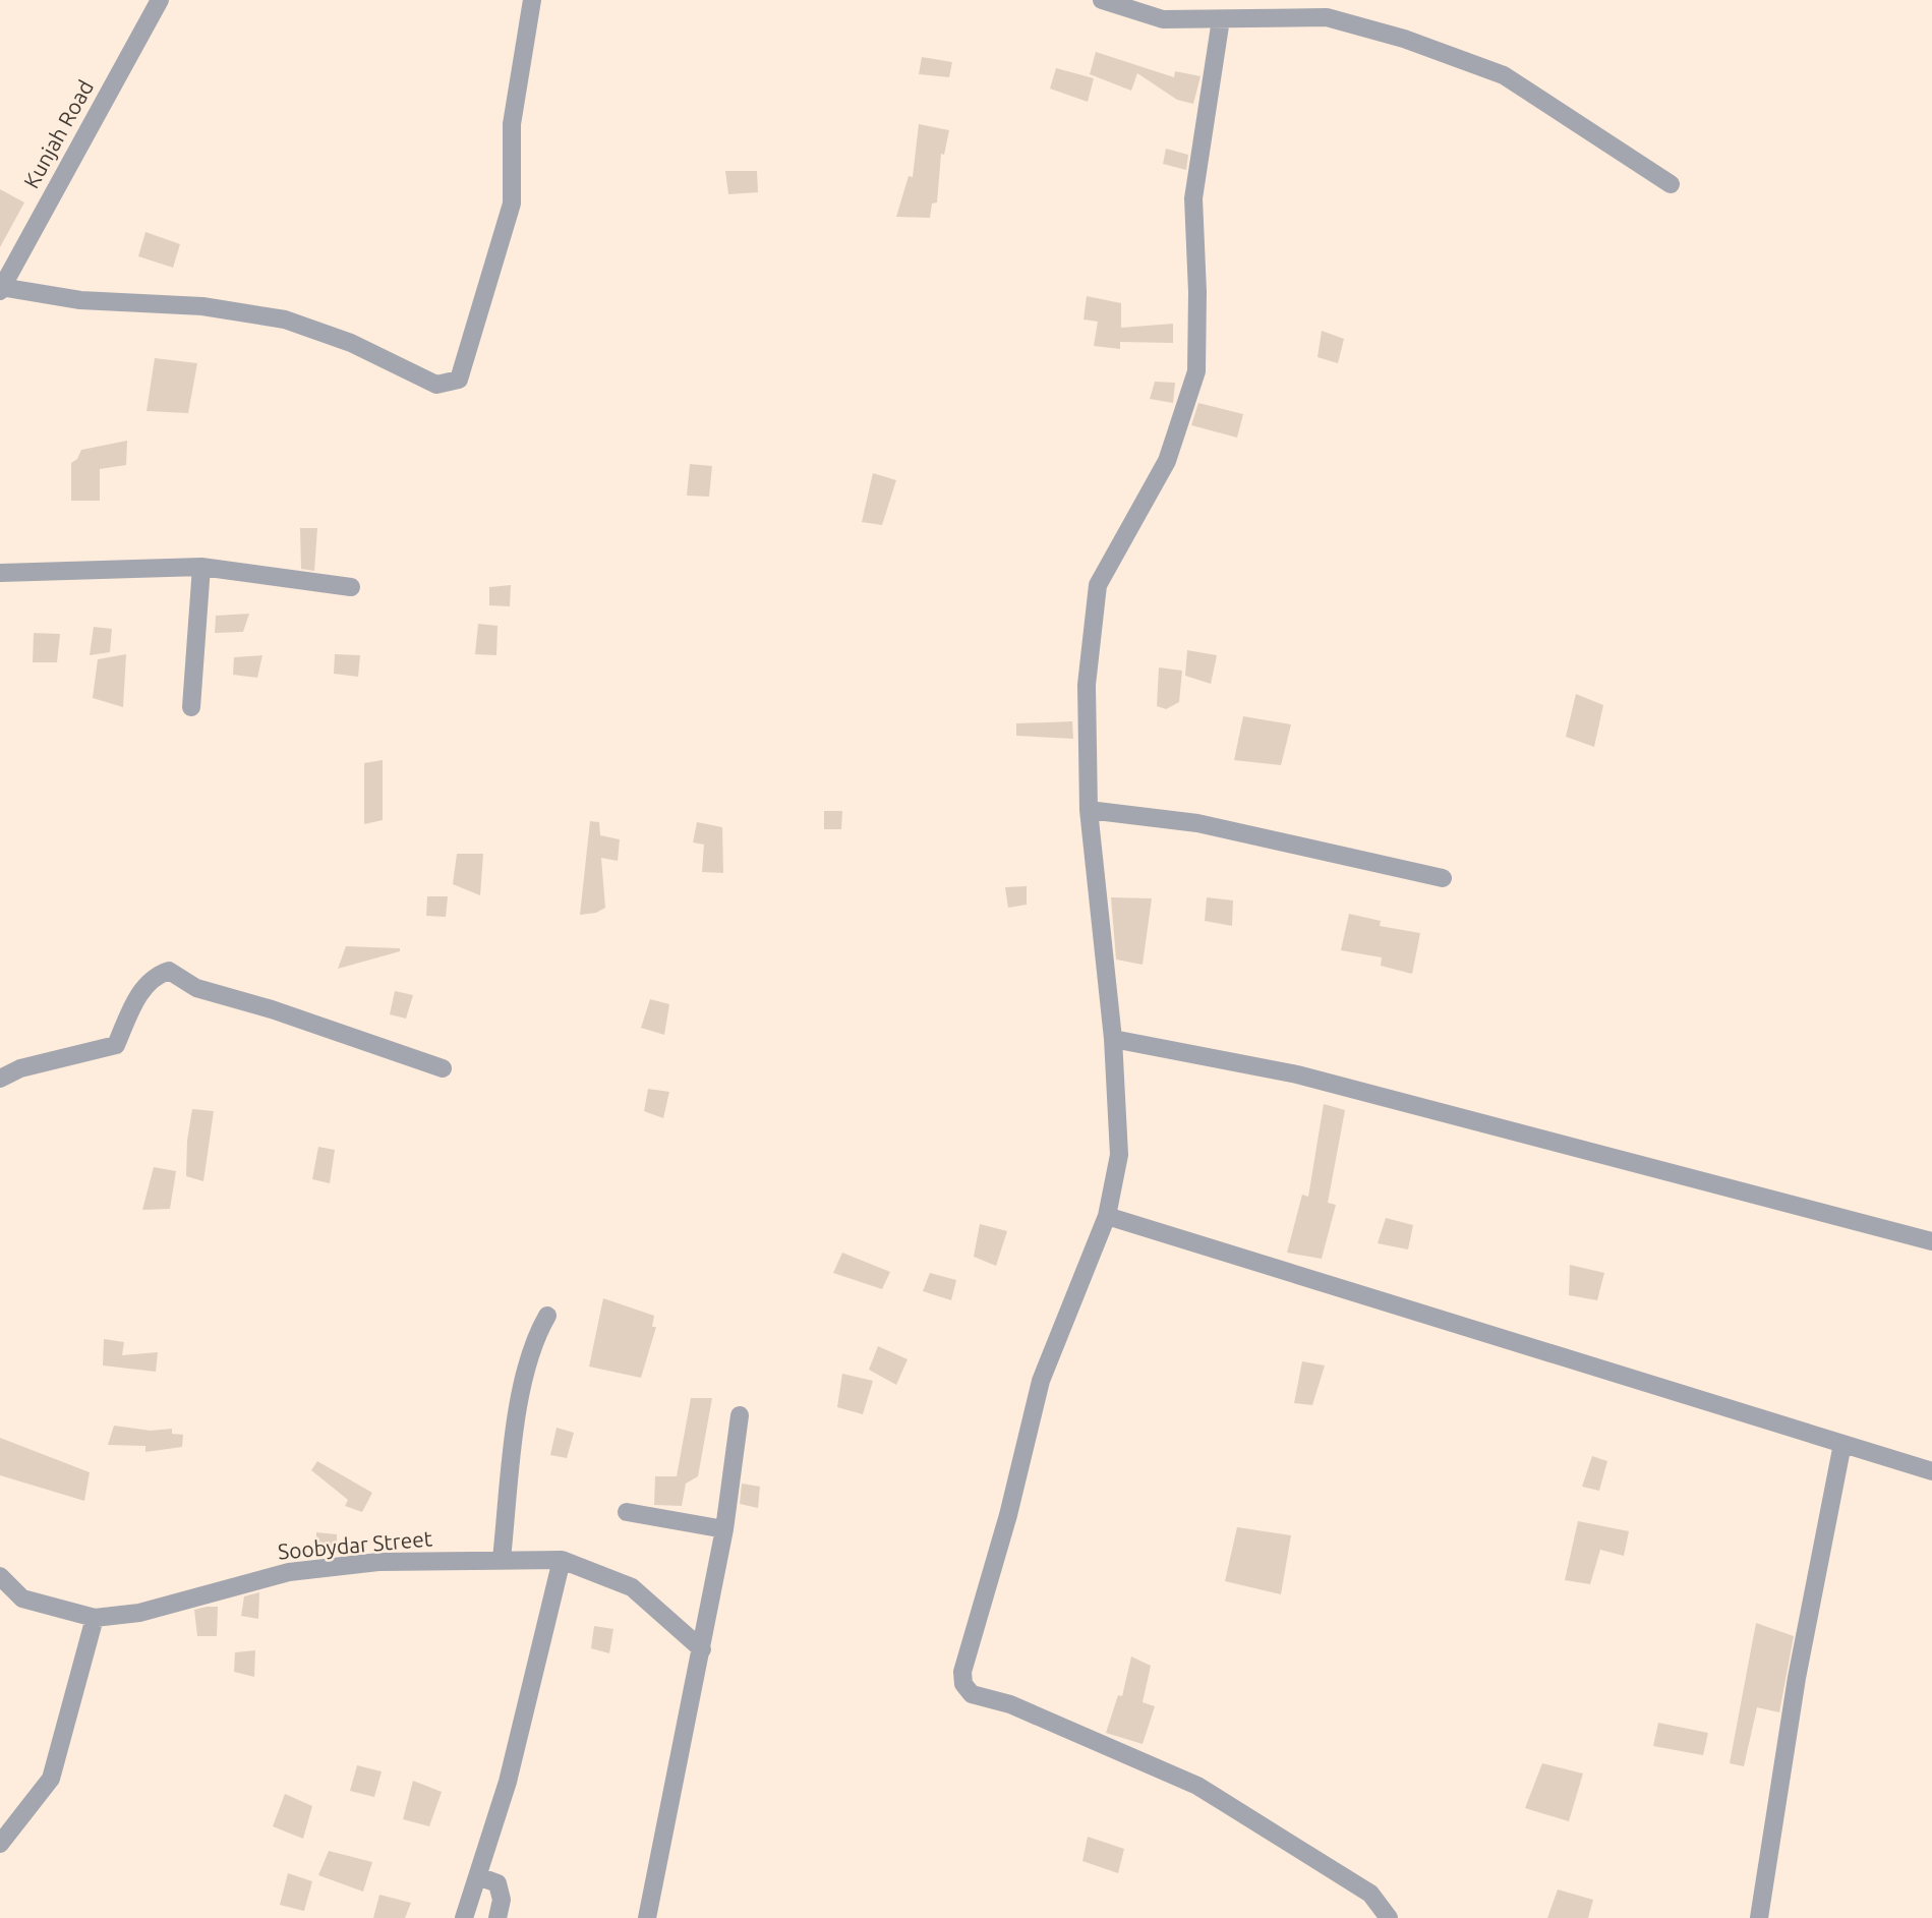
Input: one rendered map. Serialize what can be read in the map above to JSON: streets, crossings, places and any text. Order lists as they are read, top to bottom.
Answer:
{
  "streets": {
    "street": ["Kunjah Road", "Soobydar Street"]
  }
}
